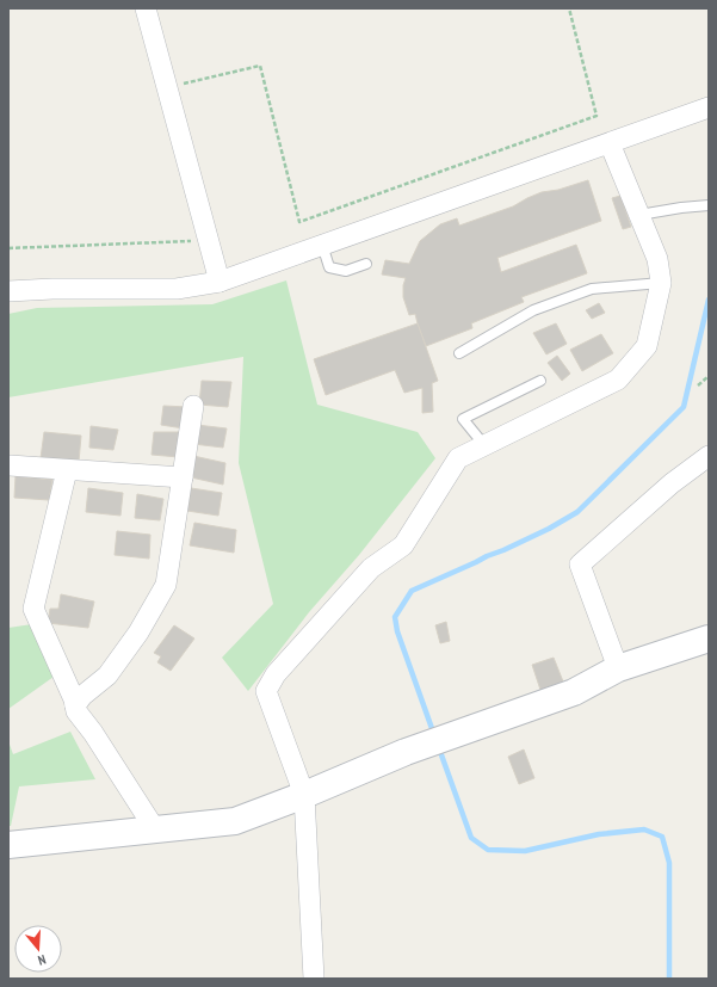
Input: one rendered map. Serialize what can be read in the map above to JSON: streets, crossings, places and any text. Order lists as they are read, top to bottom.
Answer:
{
  "north": "bottom"
}
